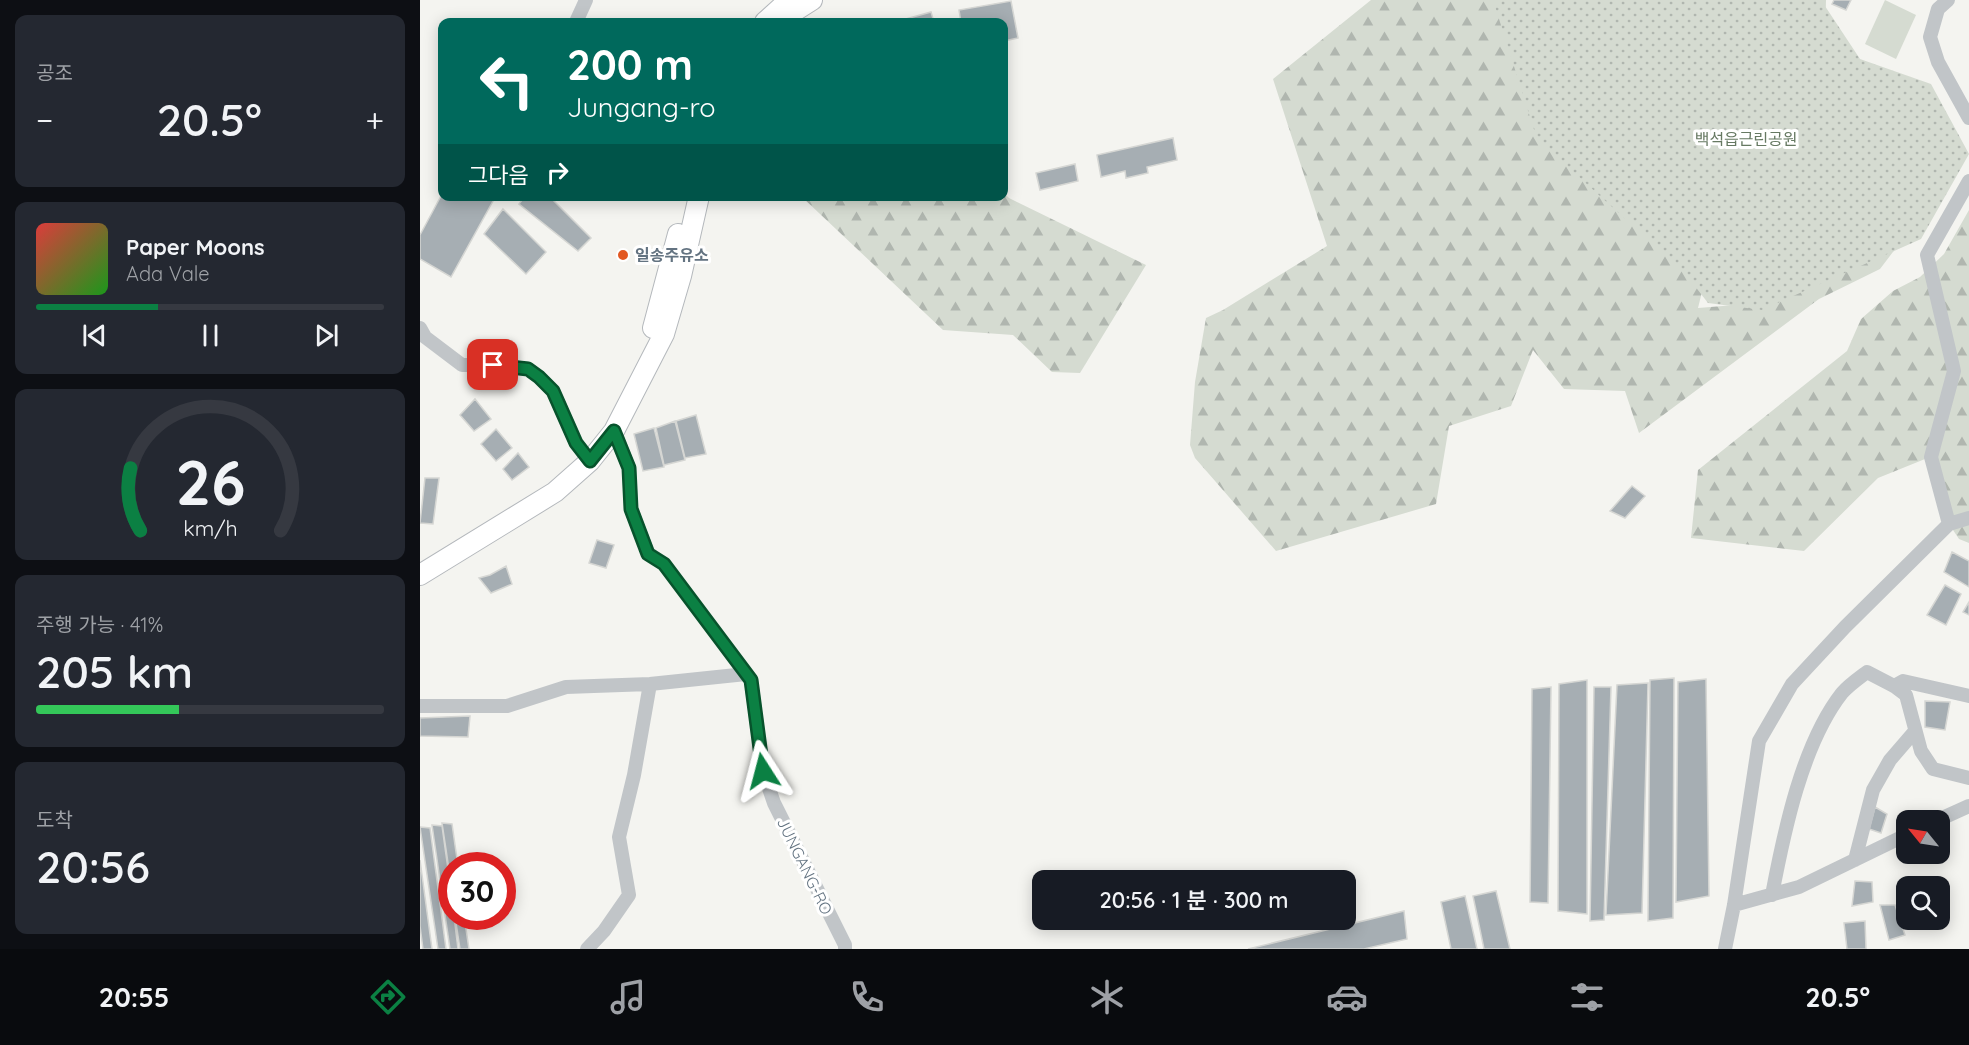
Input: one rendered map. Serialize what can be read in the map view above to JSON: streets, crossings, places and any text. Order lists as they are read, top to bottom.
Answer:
{
  "streets": {
    "street": ["JUNGANG-RO"]
  },
  "parks": ["백석읍근린공원"],
  "places": ["일송주유소"],
  "north": "top left",
  "page": {
    "tile": [
      "공조",
      ["주행 가능 · 41%", "205 km"],
      ["도착", "20:56"]
    ],
    "turn": ["200 m", "Jungang-ro"],
    "heat": ["−", "20.5°", "+"],
    "then": "그다음",
    "song": ["Paper Moons", "Ada Vale"],
    "limit": "30",
    "trip": "20:56 · 1 분 · 300 m",
    "tabs": ["20:55", "20.5°"],
    "gauge": ["26", "km/h"]
  }
}
